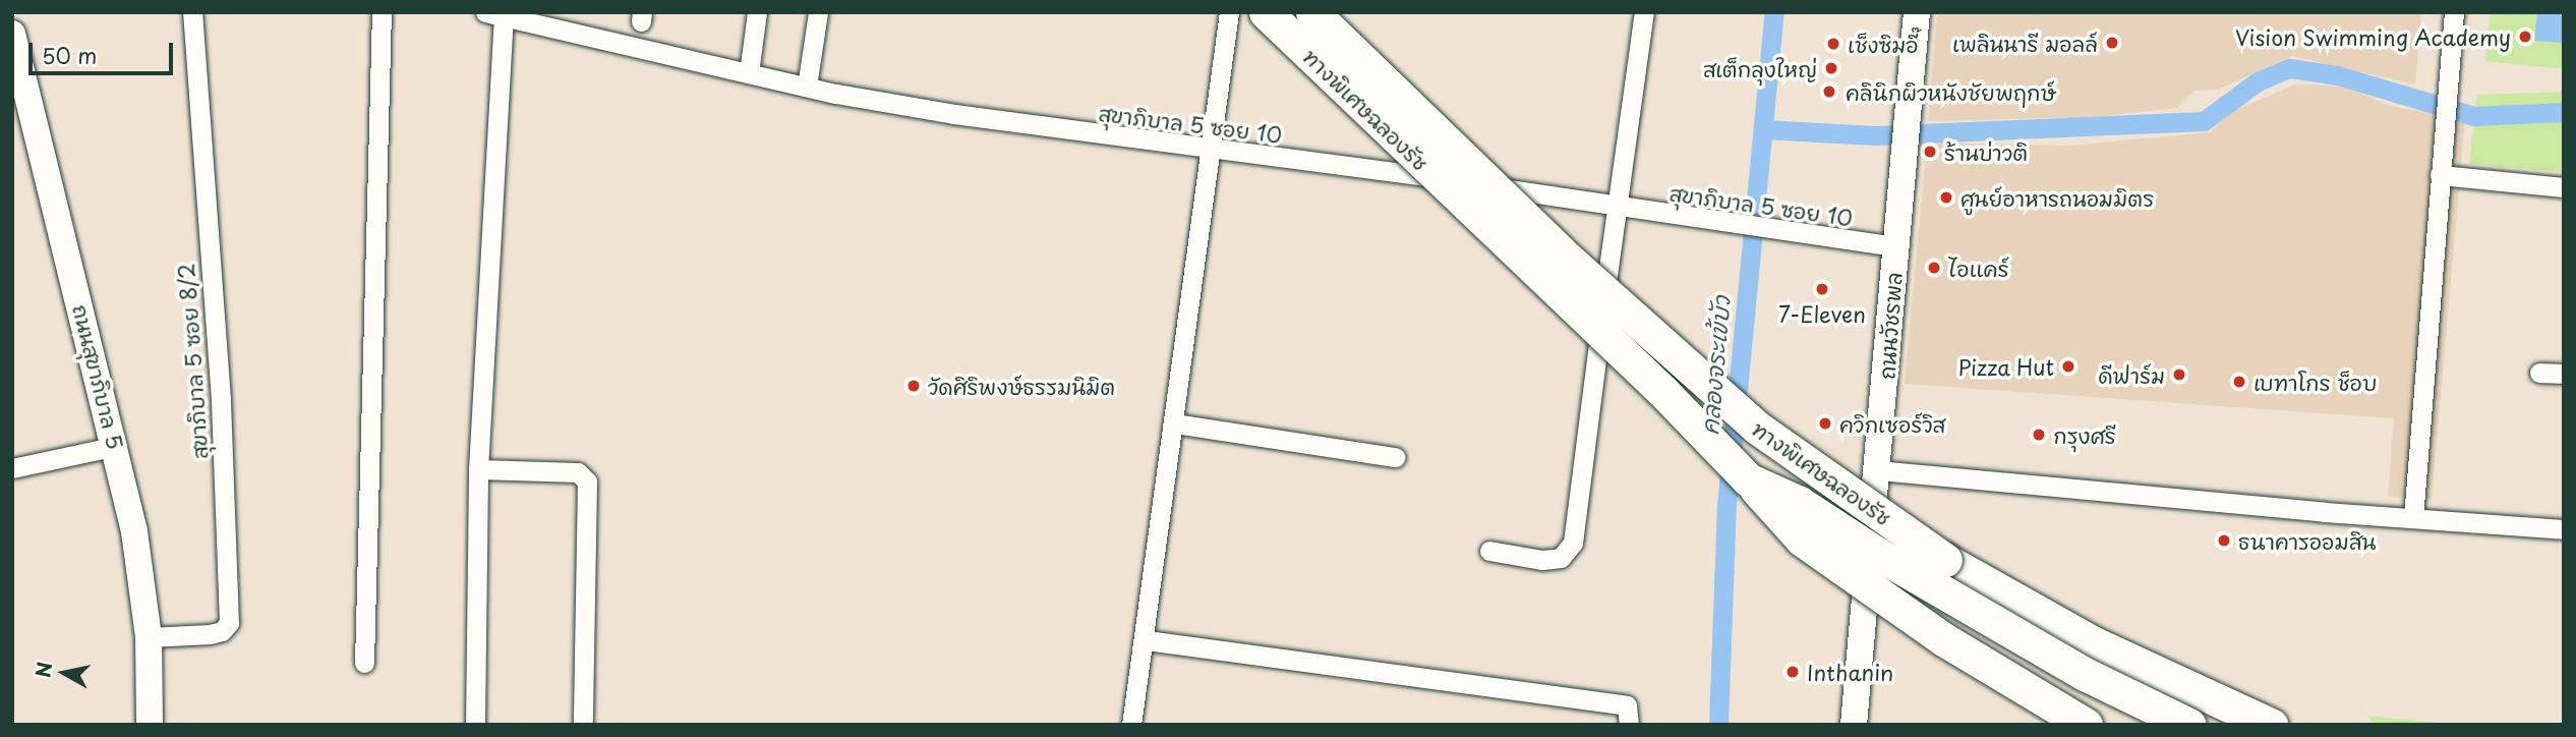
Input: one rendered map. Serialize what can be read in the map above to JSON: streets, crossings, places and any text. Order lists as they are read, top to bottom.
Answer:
{
  "streets": {
    "highway": ["ทางพิเศษฉลองรัช"],
    "street": [
      "สุขาภิบาล 5 ซอย 10",
      "ถนนวัชรพล",
      "สุขาภิบาล 5 ซอย 8/2",
      "ถนนสุขาภิบาล 5"
    ]
  },
  "crossings": [
    ["สุขาภิบาล 5 ซอย 10", "ถนนวัชรพล"],
    ["สุขาภิบาล 5 ซอย 8/2", "ถนนสุขาภิบาล 5"]
  ],
  "water": ["คลองจระเข้บัว"],
  "places": [
    "Vision Swimming Academy",
    "เพลินนารี มอลล์",
    "เช็งซิมอี๊",
    "สเต็กลุงใหญ่",
    "คลินิกผิวหนังชัยพฤกษ์",
    "ร้านบ่าวติ",
    "ศูนย์อาหารถนอมมิตร",
    "ไอแคร์",
    "7-Eleven",
    "Pizza Hut",
    "ดีฟาร์ม",
    "เบทาโกร ช็อบ",
    "วัดศิริพงษ์ธรรมนิมิต",
    "ควิกเซอร์วิส",
    "กรุงศรี",
    "ธนาคารออมสิน",
    "Inthanin"
  ],
  "scale_bar": "50 m",
  "north": "left"
}
